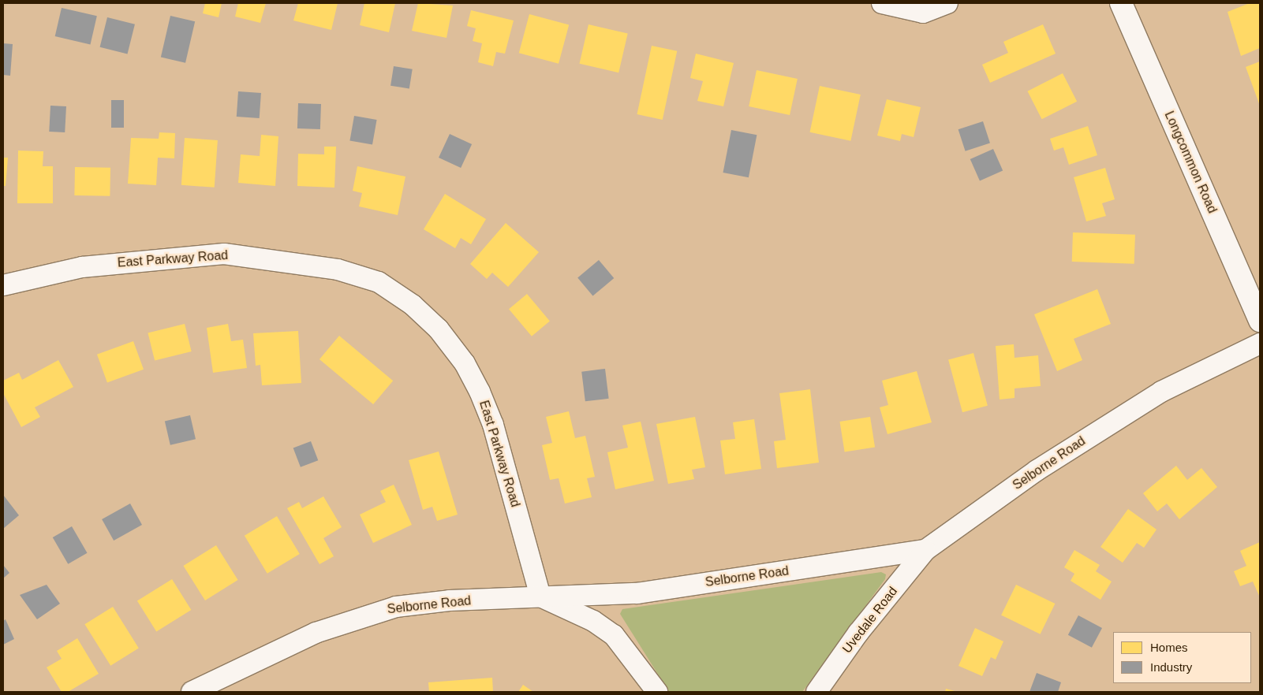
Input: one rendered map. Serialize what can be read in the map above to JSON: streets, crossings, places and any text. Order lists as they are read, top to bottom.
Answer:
{
  "streets": {
    "street": [
      "Longcommon Road",
      "East Parkway Road",
      "Selborne Road",
      "Uvedale Road"
    ]
  },
  "crossings": [
    ["East Parkway Road", "Selborne Road"],
    ["Selborne Road", "Uvedale Road"]
  ],
  "legend": ["Homes", "Industry"]
}
